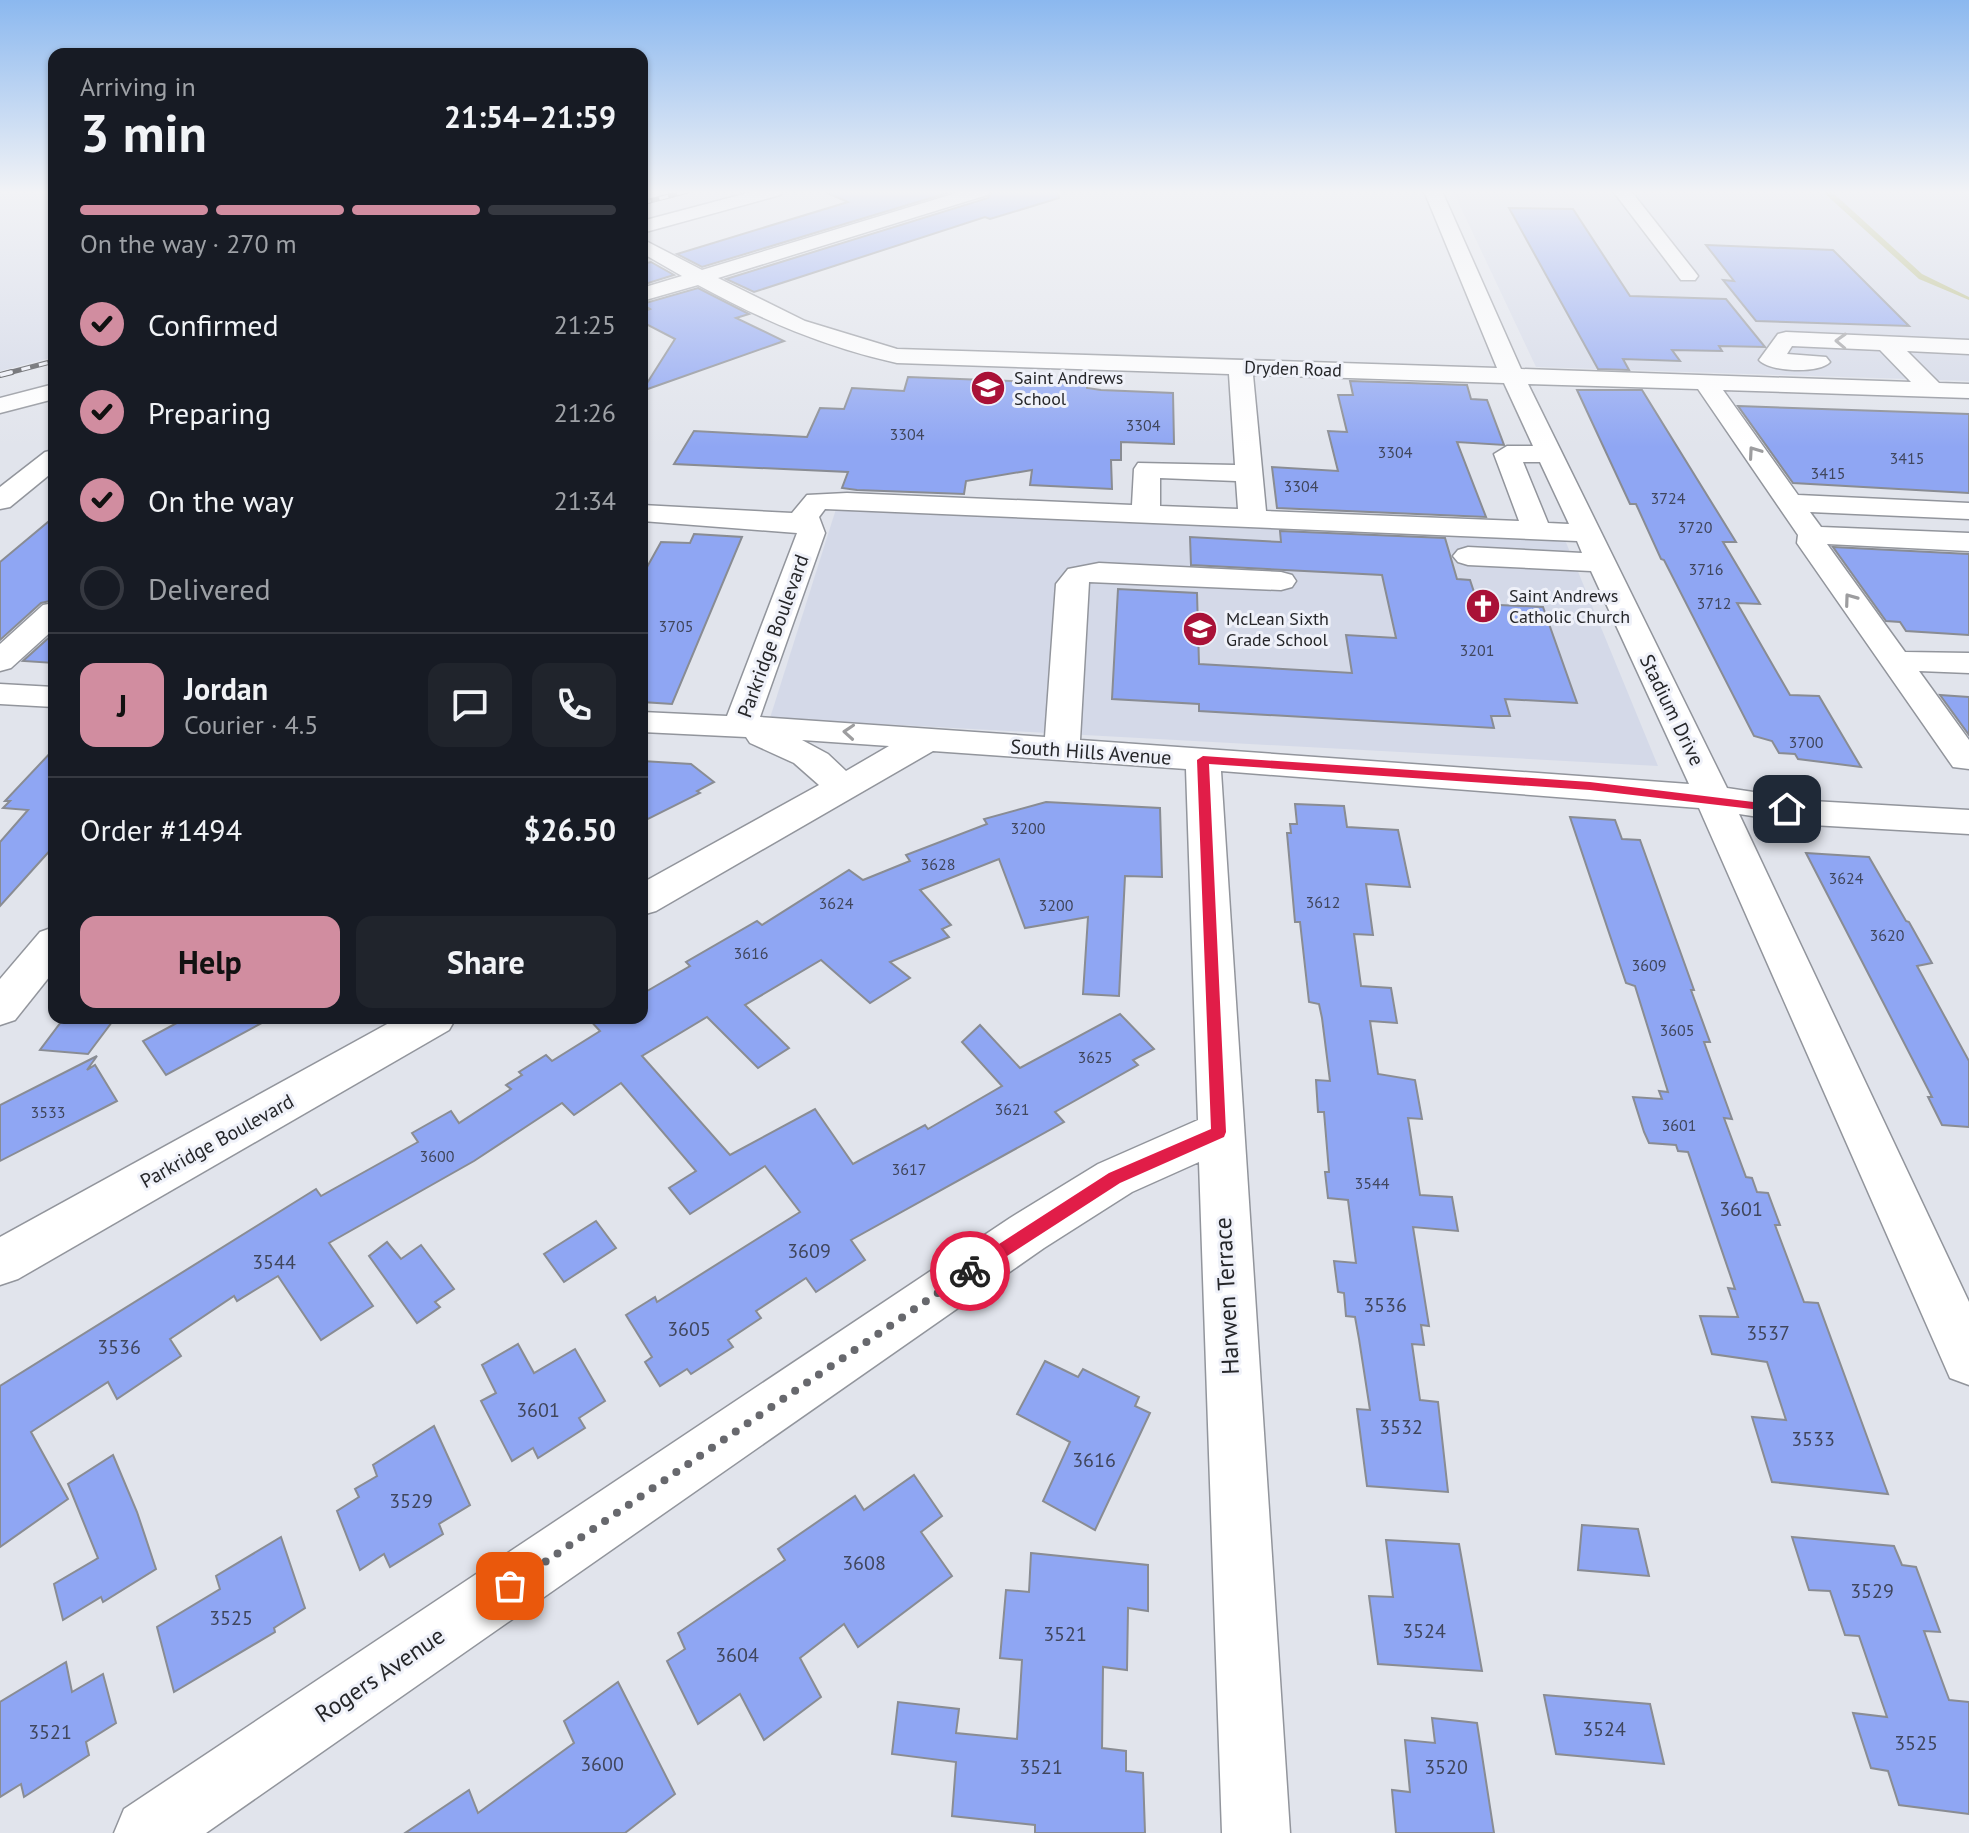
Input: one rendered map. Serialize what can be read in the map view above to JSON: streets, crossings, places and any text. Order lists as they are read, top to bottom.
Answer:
{
  "streets": {
    "street": [
      "Dryden Road",
      "Parkridge Boulevard",
      "Stadium Drive",
      "South Hills Avenue",
      "Harwen Terrace",
      "Rogers Avenue"
    ]
  },
  "crossings": [
    ["Dryden Road", "Stadium Drive"],
    ["Parkridge Boulevard", "South Hills Avenue"],
    ["Stadium Drive", "South Hills Avenue"],
    ["South Hills Avenue", "Harwen Terrace"],
    ["Harwen Terrace", "Rogers Avenue"]
  ],
  "places": {
    "school or university": ["Saint Andrews School", "McLean Sixth Grade School"],
    "church": ["Saint Andrews Catholic Church"]
  },
  "house_numbers": [
    "3304",
    "3304",
    "3304",
    "3415",
    "3415",
    "3304",
    "3724",
    "3720",
    "3716",
    "3712",
    "3705",
    "3201",
    "3700",
    "3200",
    "3628",
    "3624",
    "3612",
    "3624",
    "3200",
    "3620",
    "3616",
    "3609",
    "3605",
    "3625",
    "3621",
    "3533",
    "3601",
    "3600",
    "3617",
    "3544",
    "3601",
    "3609",
    "3544",
    "3536",
    "3605",
    "3537",
    "3536",
    "3601",
    "3532",
    "3533",
    "3616",
    "3529",
    "3608",
    "3529",
    "3525",
    "3524",
    "3521",
    "3604",
    "3524",
    "3521",
    "3525",
    "3600",
    "3521",
    "3520"
  ],
  "page": {
    "heading": ["3 min", "Arriving in", "21:54–21:59"],
    "panel": [
      "Jordan",
      "Courier · 4.5",
      "Order #1494",
      "$26.50"
    ],
    "bar": "On the way · 270 m",
    "list": [
      ["Confirmed", "21:25"],
      ["Preparing", "21:26"],
      ["On the way", "21:34"],
      "Delivered"
    ],
    "round": "J",
    "buttons": ["Help", "Share"]
  }
}
